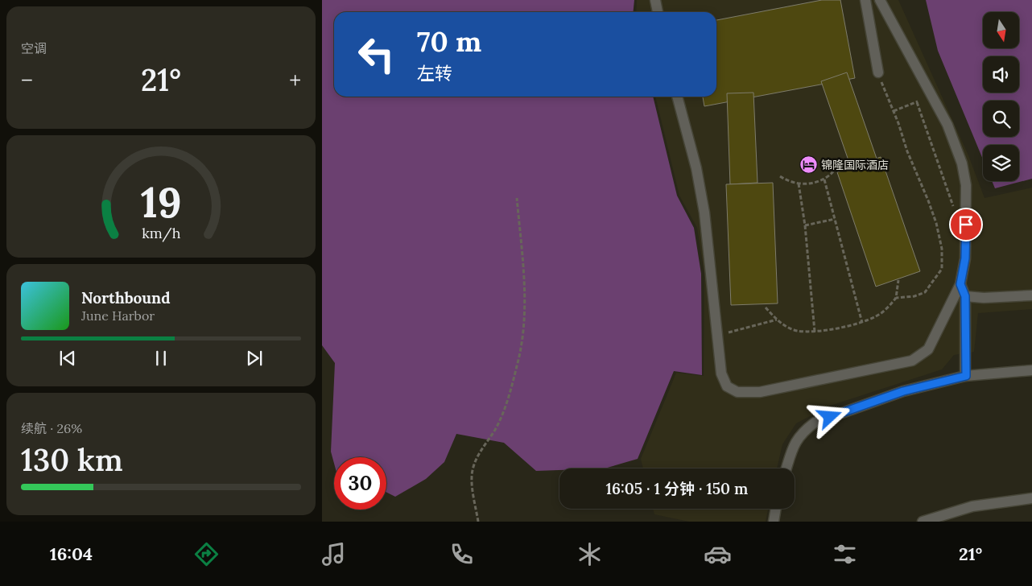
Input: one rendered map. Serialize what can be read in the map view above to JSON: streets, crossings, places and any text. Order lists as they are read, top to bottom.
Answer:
{
  "places": {
    "hotel": ["锦隆国际酒店"]
  },
  "north": "bottom",
  "page": {
    "tile": [
      "空调",
      ["续航 · 26%", "130 km"]
    ],
    "turn": ["70 m", "左转"],
    "heat": ["−", "21°", "+"],
    "song": ["Northbound", "June Harbor"],
    "limit": "30",
    "trip": "16:05 · 1 分钟 · 150 m",
    "tabs": ["16:04", "21°"],
    "gauge": ["19", "km/h"]
  }
}
